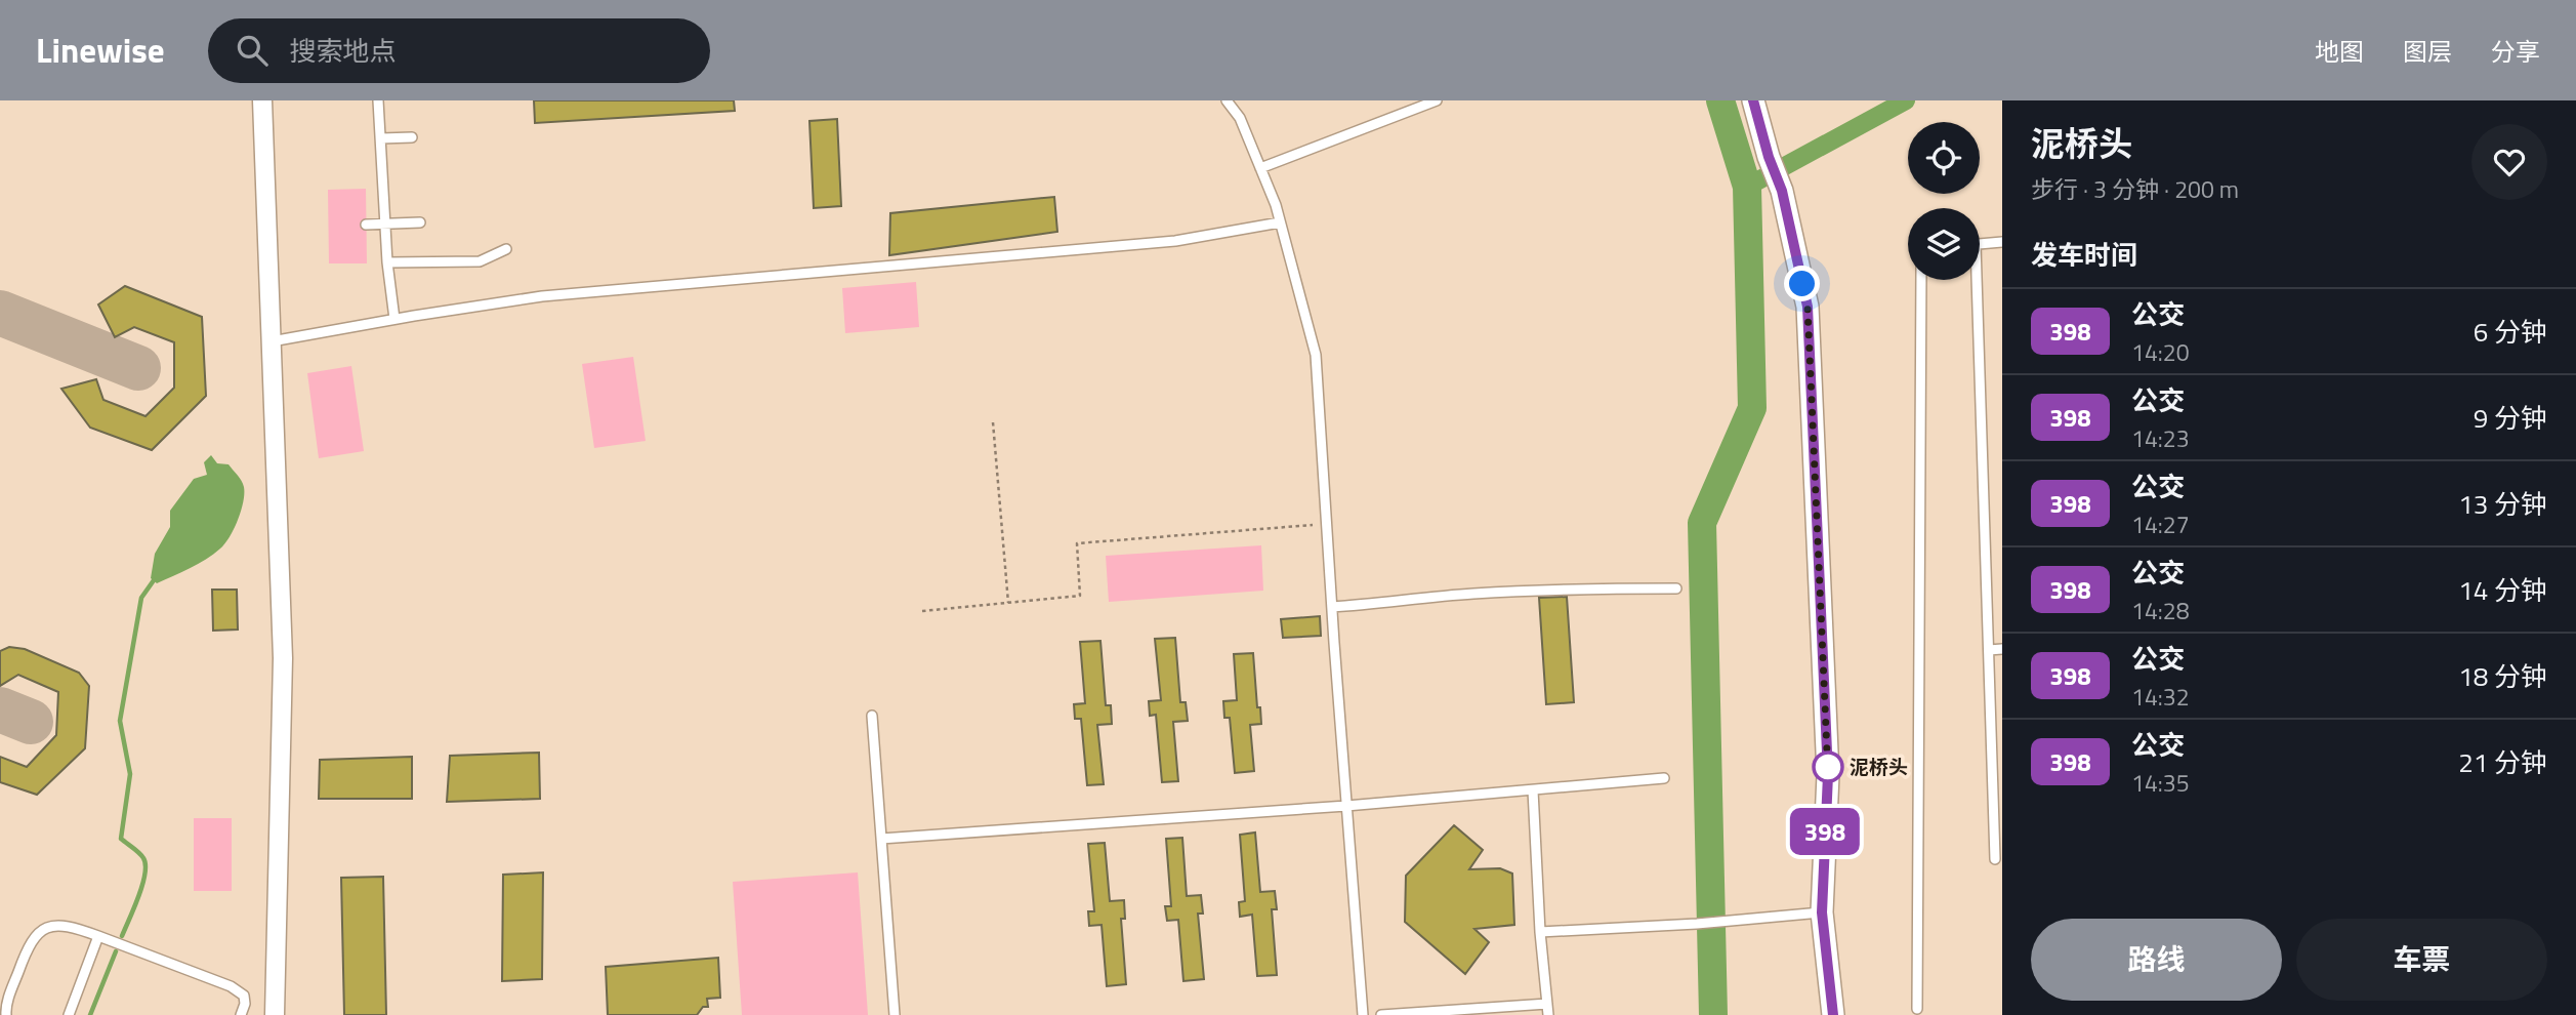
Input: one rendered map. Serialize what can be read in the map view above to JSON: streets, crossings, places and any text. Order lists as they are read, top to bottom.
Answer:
{
  "places": ["泥桥头"],
  "lines": ["bus line 398"],
  "page": {
    "header": "Linewise",
    "search": "搜索地点",
    "nav": ["地图", "图层", "分享"],
    "on_map": "398",
    "heading": [
      ["泥桥头", "步行 · 3 分钟 · 200 m"],
      "发车时间"
    ],
    "list": [
      {
        "mark": "398",
        "name": "公交",
        "note": "14:20",
        "value": "6 分钟"
      },
      {
        "mark": "398",
        "name": "公交",
        "note": "14:23",
        "value": "9 分钟"
      },
      {
        "mark": "398",
        "name": "公交",
        "note": "14:27",
        "value": "13 分钟"
      },
      {
        "mark": "398",
        "name": "公交",
        "note": "14:28",
        "value": "14 分钟"
      },
      {
        "mark": "398",
        "name": "公交",
        "note": "14:32",
        "value": "18 分钟"
      },
      {
        "mark": "398",
        "name": "公交",
        "note": "14:35",
        "value": "21 分钟"
      }
    ],
    "buttons": ["路线", "车票"]
  }
}
